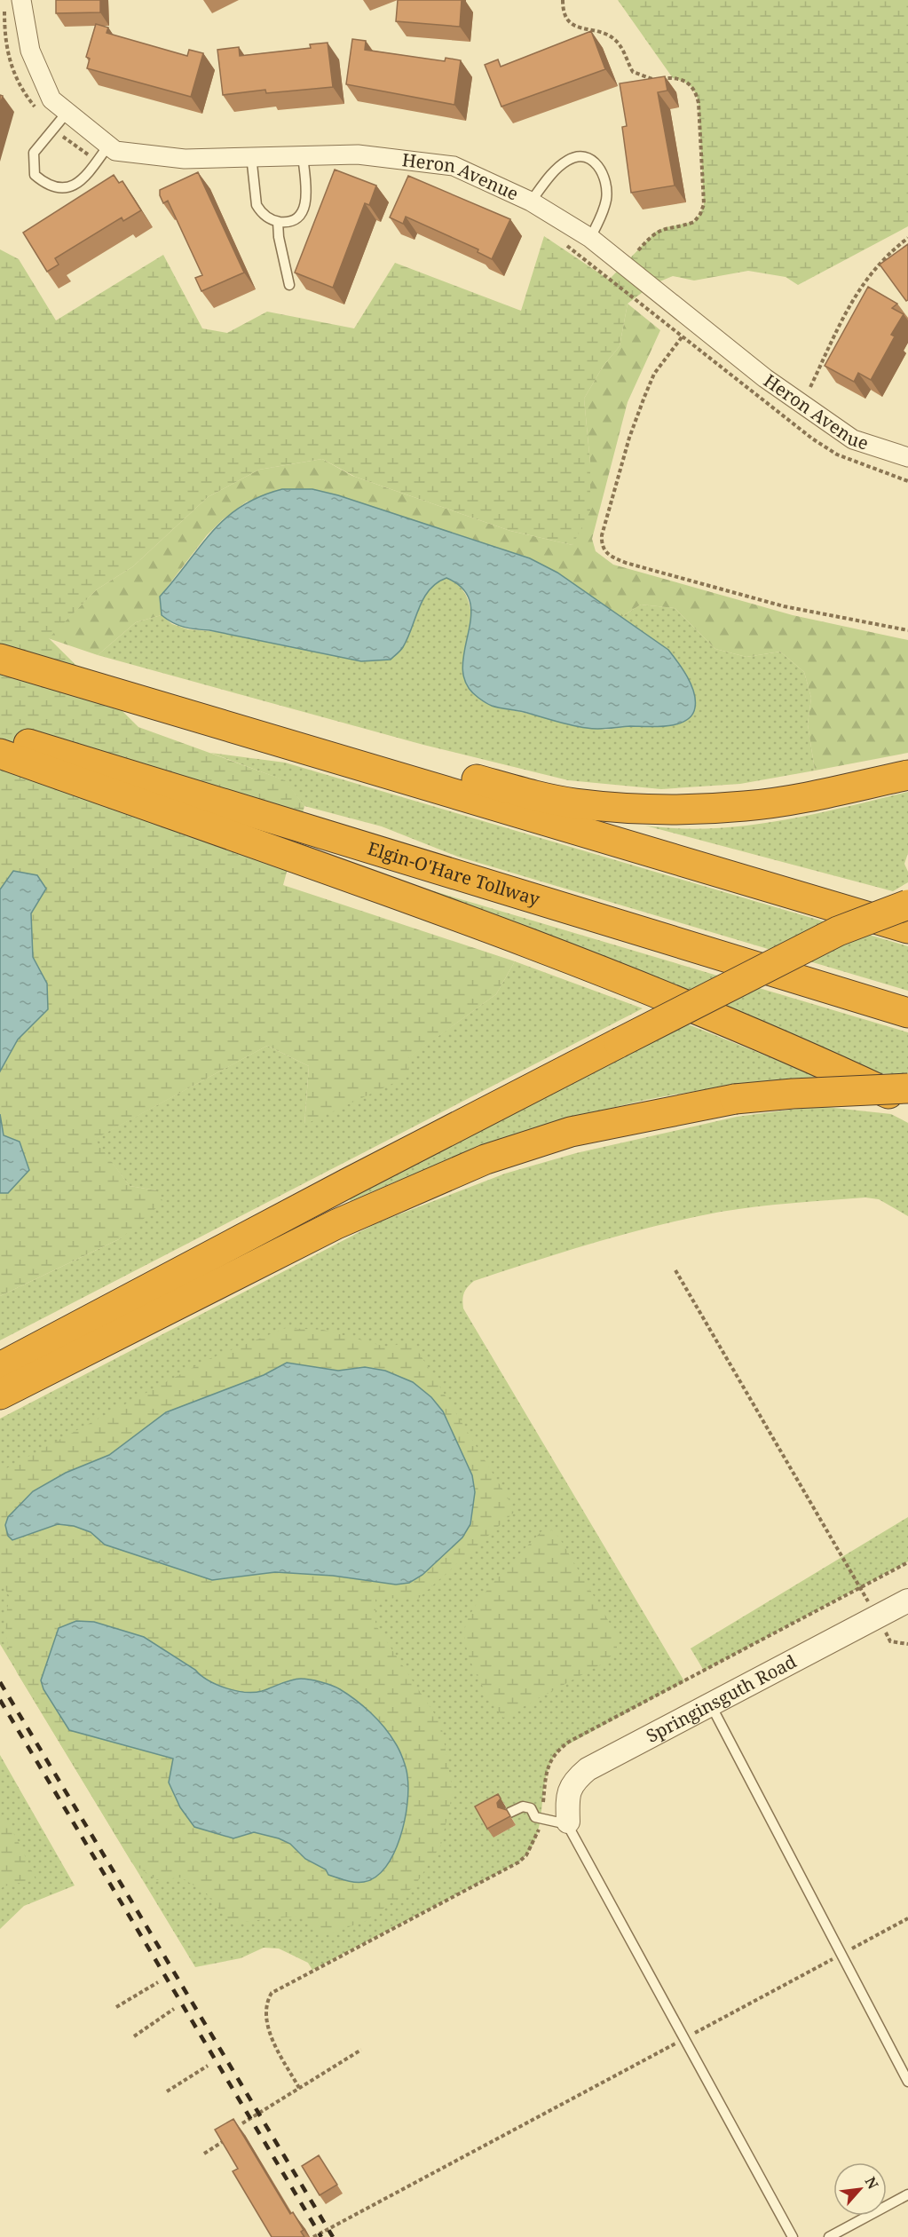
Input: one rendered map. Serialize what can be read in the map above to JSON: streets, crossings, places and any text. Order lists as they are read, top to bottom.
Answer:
{
  "streets": {
    "highway": ["Elgin-O'Hare Tollway"],
    "street": ["Heron Avenue", "Springinsguth Road"]
  },
  "north": "top right"
}
